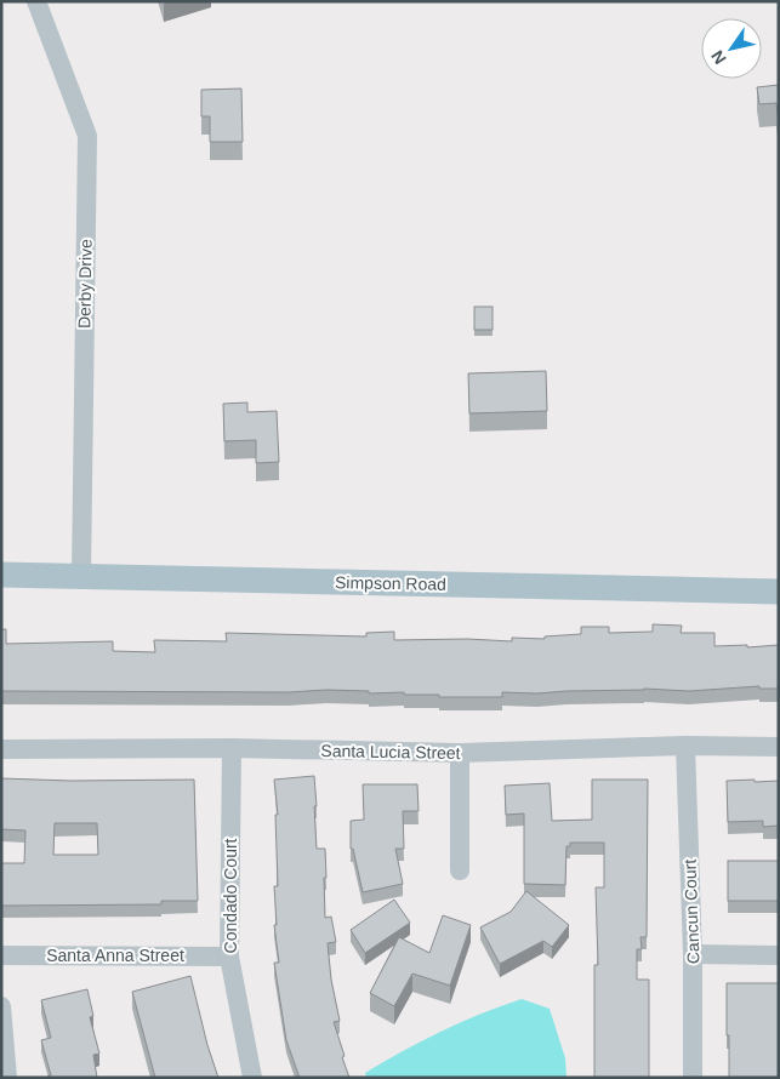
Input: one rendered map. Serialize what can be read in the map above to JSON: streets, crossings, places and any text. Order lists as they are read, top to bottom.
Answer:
{
  "streets": {
    "main road": ["Simpson Road"],
    "street": [
      "Derby Drive",
      "Santa Lucia Street",
      "Condado Court",
      "Cancun Court",
      "Santa Anna Street"
    ]
  },
  "crossings": [
    ["Derby Drive", "Simpson Road"],
    ["Santa Lucia Street", "Condado Court"],
    ["Santa Lucia Street", "Cancun Court"],
    ["Condado Court", "Santa Anna Street"]
  ],
  "north": "bottom left"
}
